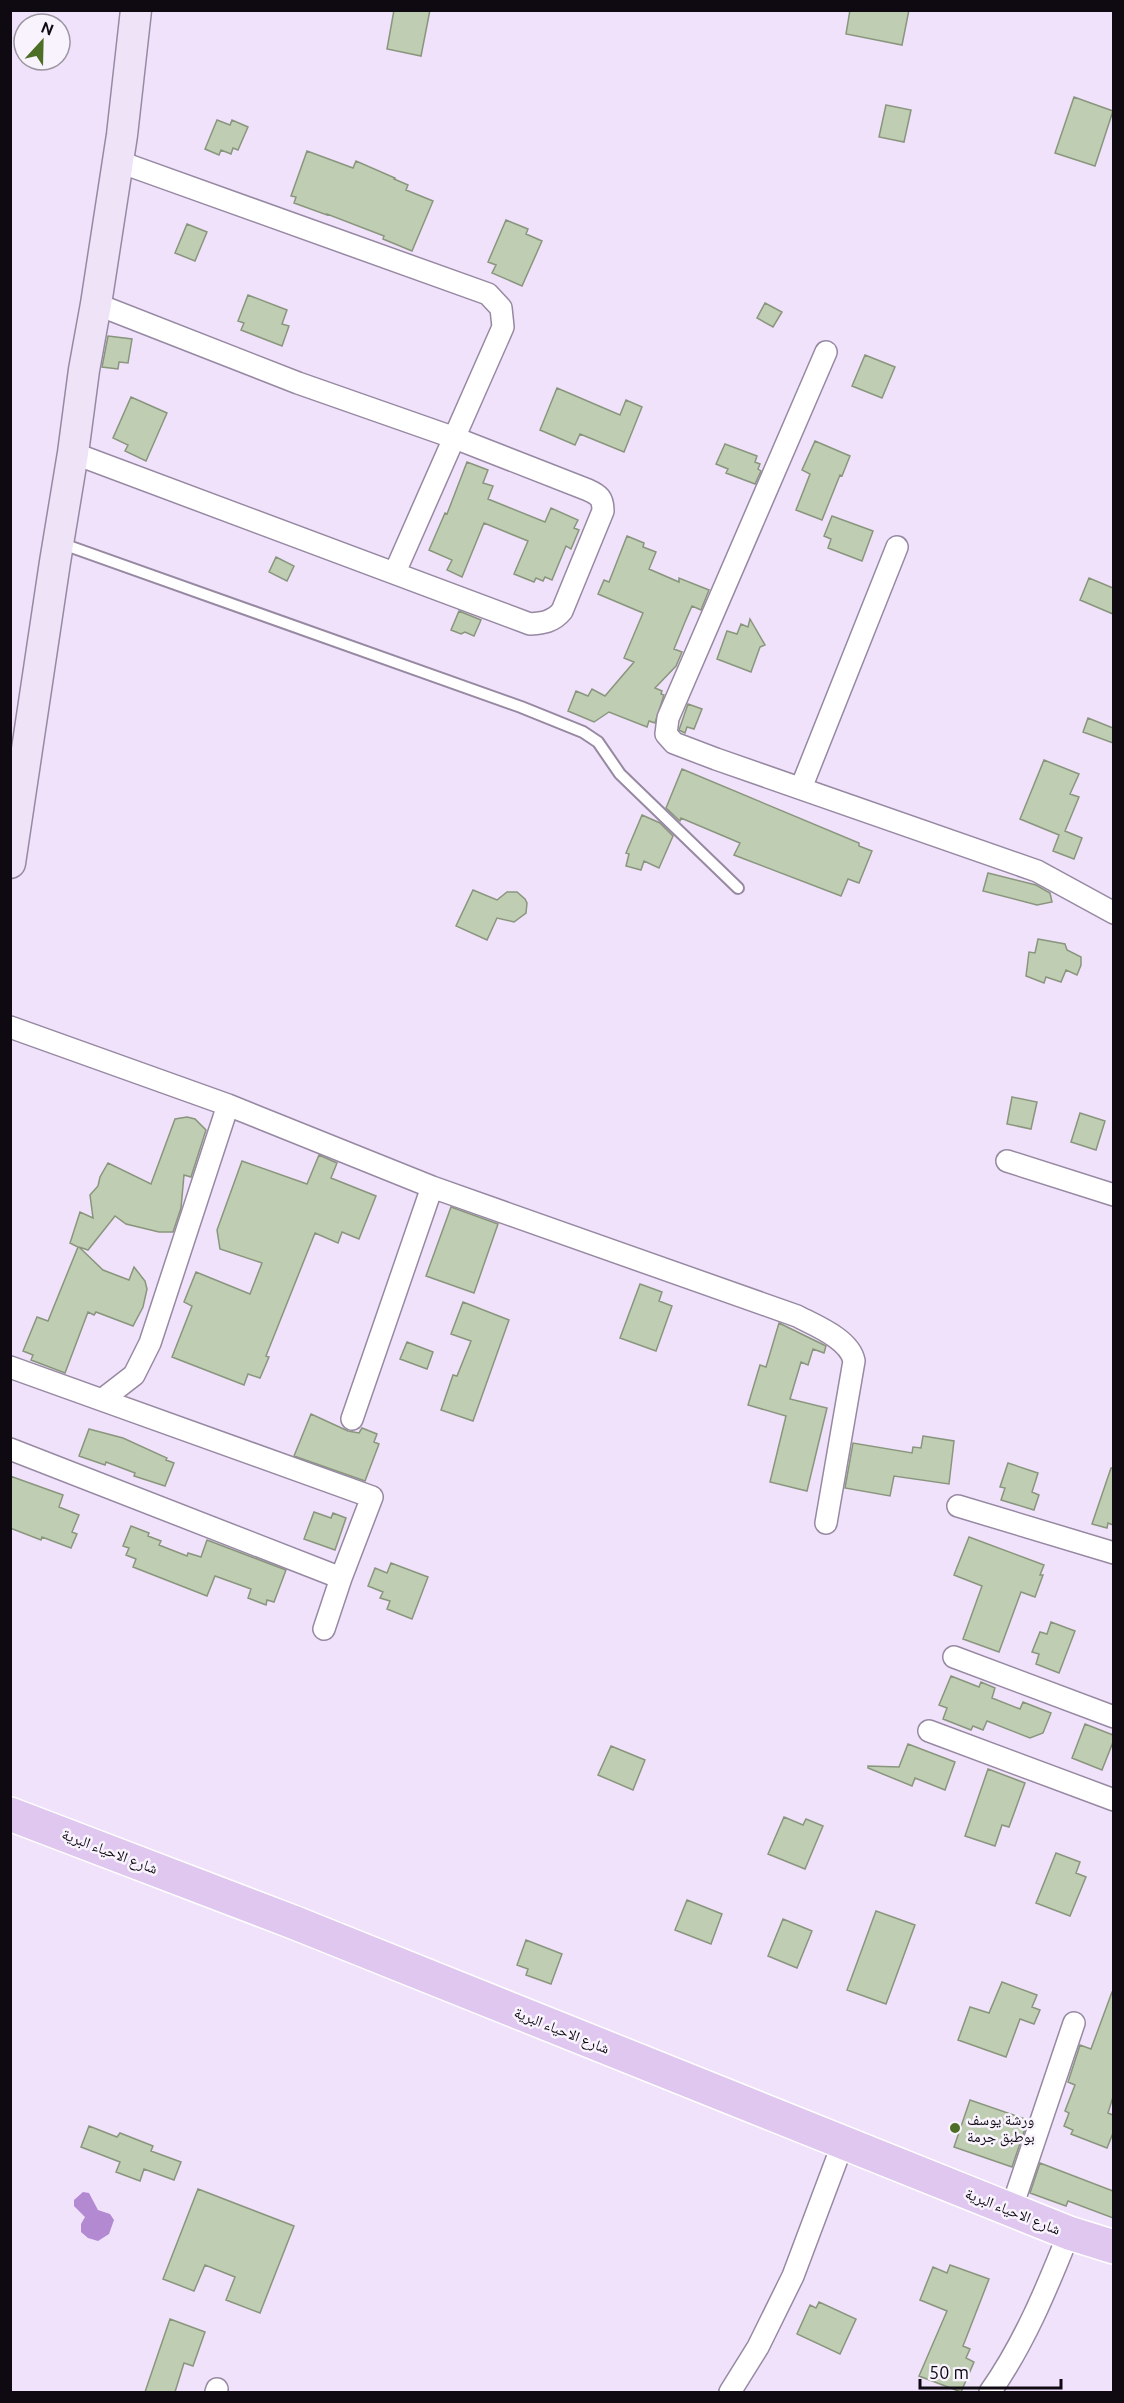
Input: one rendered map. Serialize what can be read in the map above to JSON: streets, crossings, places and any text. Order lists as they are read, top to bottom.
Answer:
{
  "streets": {
    "main road": ["شارع الاحياء البرية"]
  },
  "places": ["ورشة يوسف بوطبق جرمة"],
  "scale_bar": "50 m",
  "north": "top"
}
